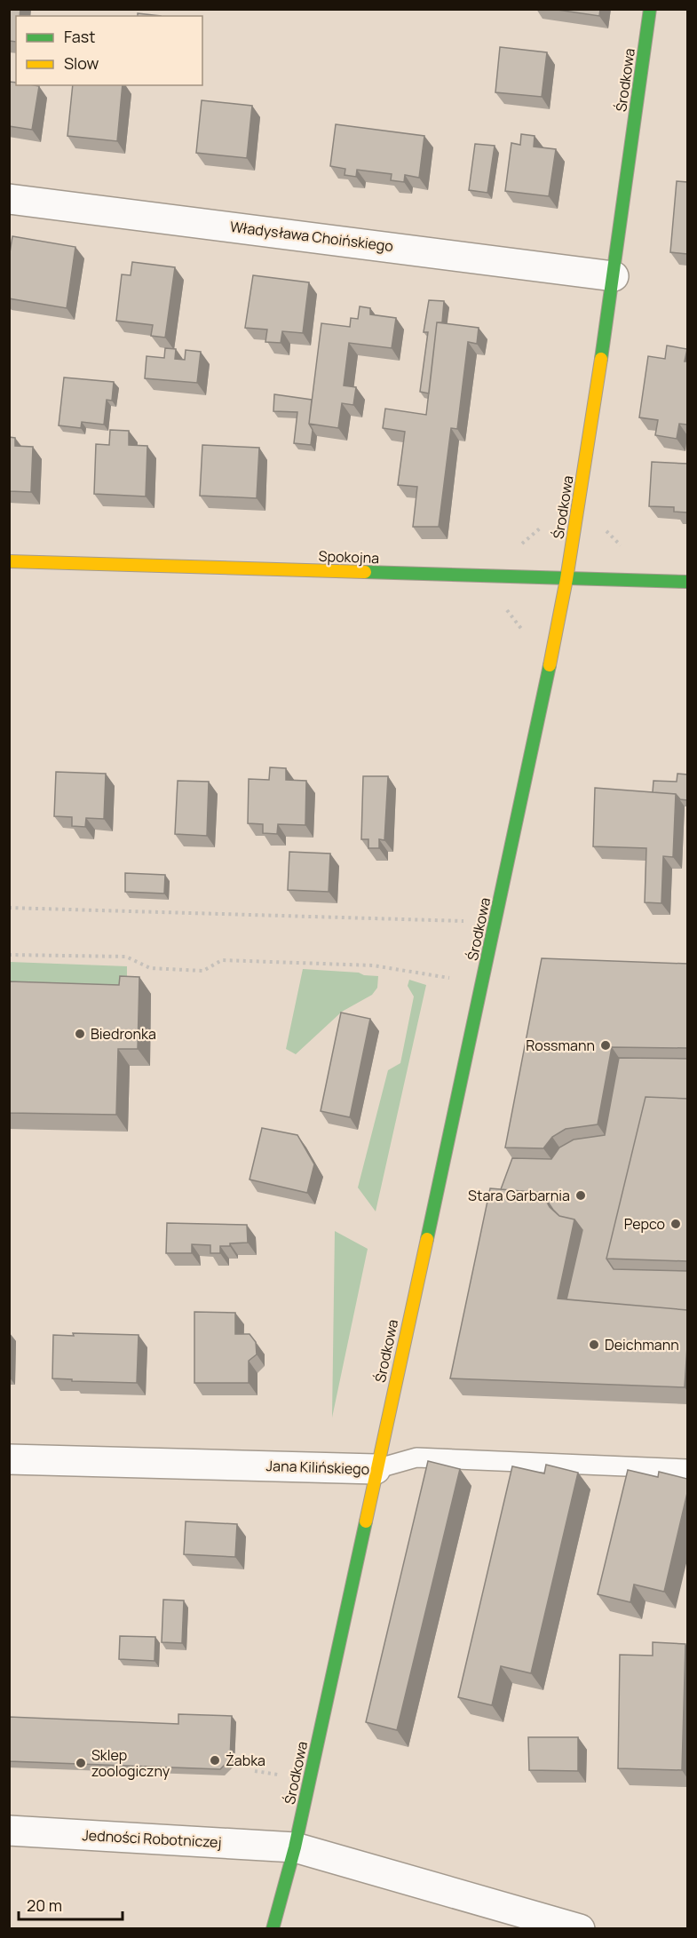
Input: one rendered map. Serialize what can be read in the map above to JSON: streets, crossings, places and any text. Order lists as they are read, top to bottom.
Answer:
{
  "streets": {
    "street": [
      "Środkowa",
      "Władysława Choińskiego",
      "Spokojna",
      "Jana Kilińskiego",
      "Jedności Robotniczej"
    ]
  },
  "crossings": [
    ["Środkowa", "Władysława Choińskiego"],
    ["Środkowa", "Spokojna"],
    ["Środkowa", "Jana Kilińskiego"],
    ["Środkowa", "Jedności Robotniczej"]
  ],
  "places": [
    "Biedronka",
    "Rossmann",
    "Stara Garbarnia",
    "Pepco",
    "Deichmann",
    "Żabka",
    "Sklep zoologiczny"
  ],
  "legend": ["Fast", "Slow"],
  "scale_bar": "20 m"
}
